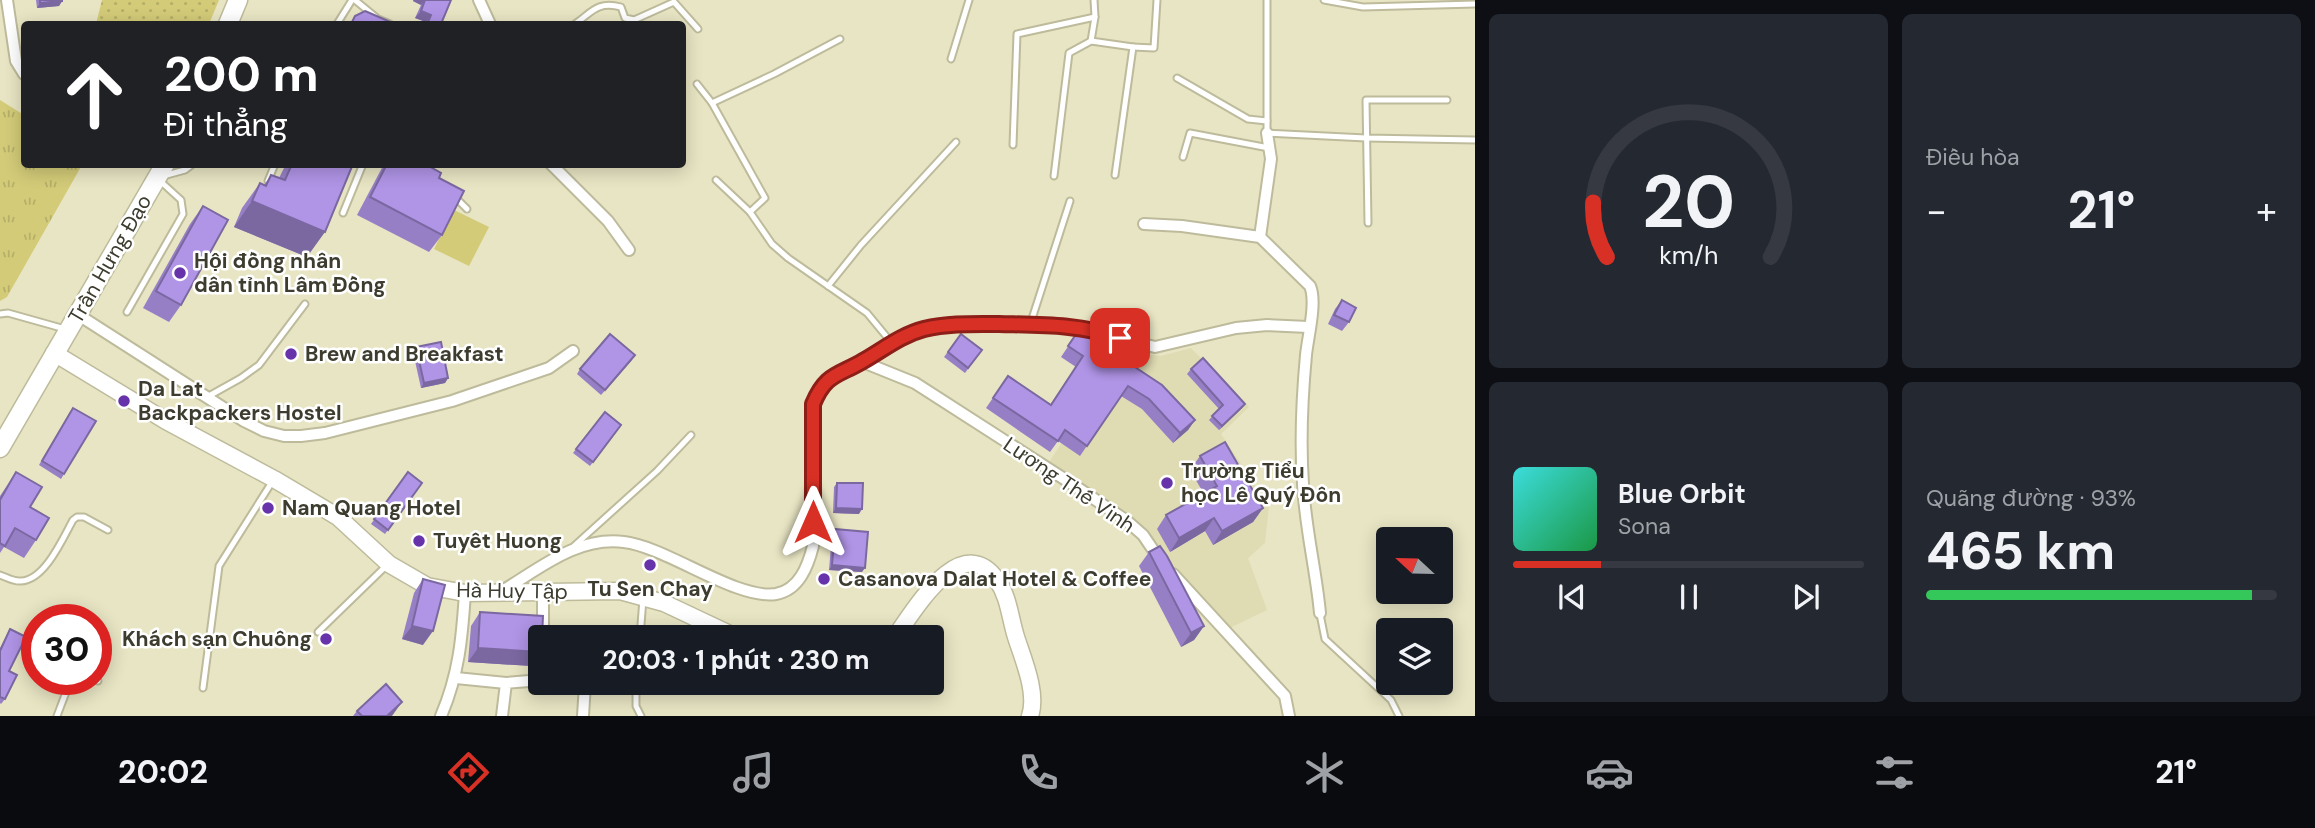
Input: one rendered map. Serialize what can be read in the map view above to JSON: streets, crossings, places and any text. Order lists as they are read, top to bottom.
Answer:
{
  "streets": {
    "main road": ["Trần Hưng Đạo"],
    "street": ["Lương Thế Vinh", "Hà Huy Tập"]
  },
  "crossings": [
    ["Trần Hưng Đạo", "Hà Huy Tập"]
  ],
  "places": [
    "Hội đồng nhân dân tỉnh Lâm Đồng",
    "Brew and Breakfast",
    "Da Lat Backpackers Hostel",
    "Trường Tiểu học Lê Quý Đôn",
    "Nam Quang Hotel",
    "Tuyêt Huong",
    "Tu Sen Chay",
    "Casanova Dalat Hotel & Coffee",
    "Khách sạn Chuông"
  ],
  "north": "left",
  "page": {
    "tile": [
      "Điều hòa",
      ["Quãng đường · 93%", "465 km"]
    ],
    "turn": ["200 m", "Đi thẳng"],
    "heat": ["−", "21°", "+"],
    "song": ["Blue Orbit", "Sona"],
    "limit": "30",
    "trip": "20:03 · 1 phút · 230 m",
    "tabs": ["20:02", "21°"],
    "gauge": ["20", "km/h"]
  }
}
